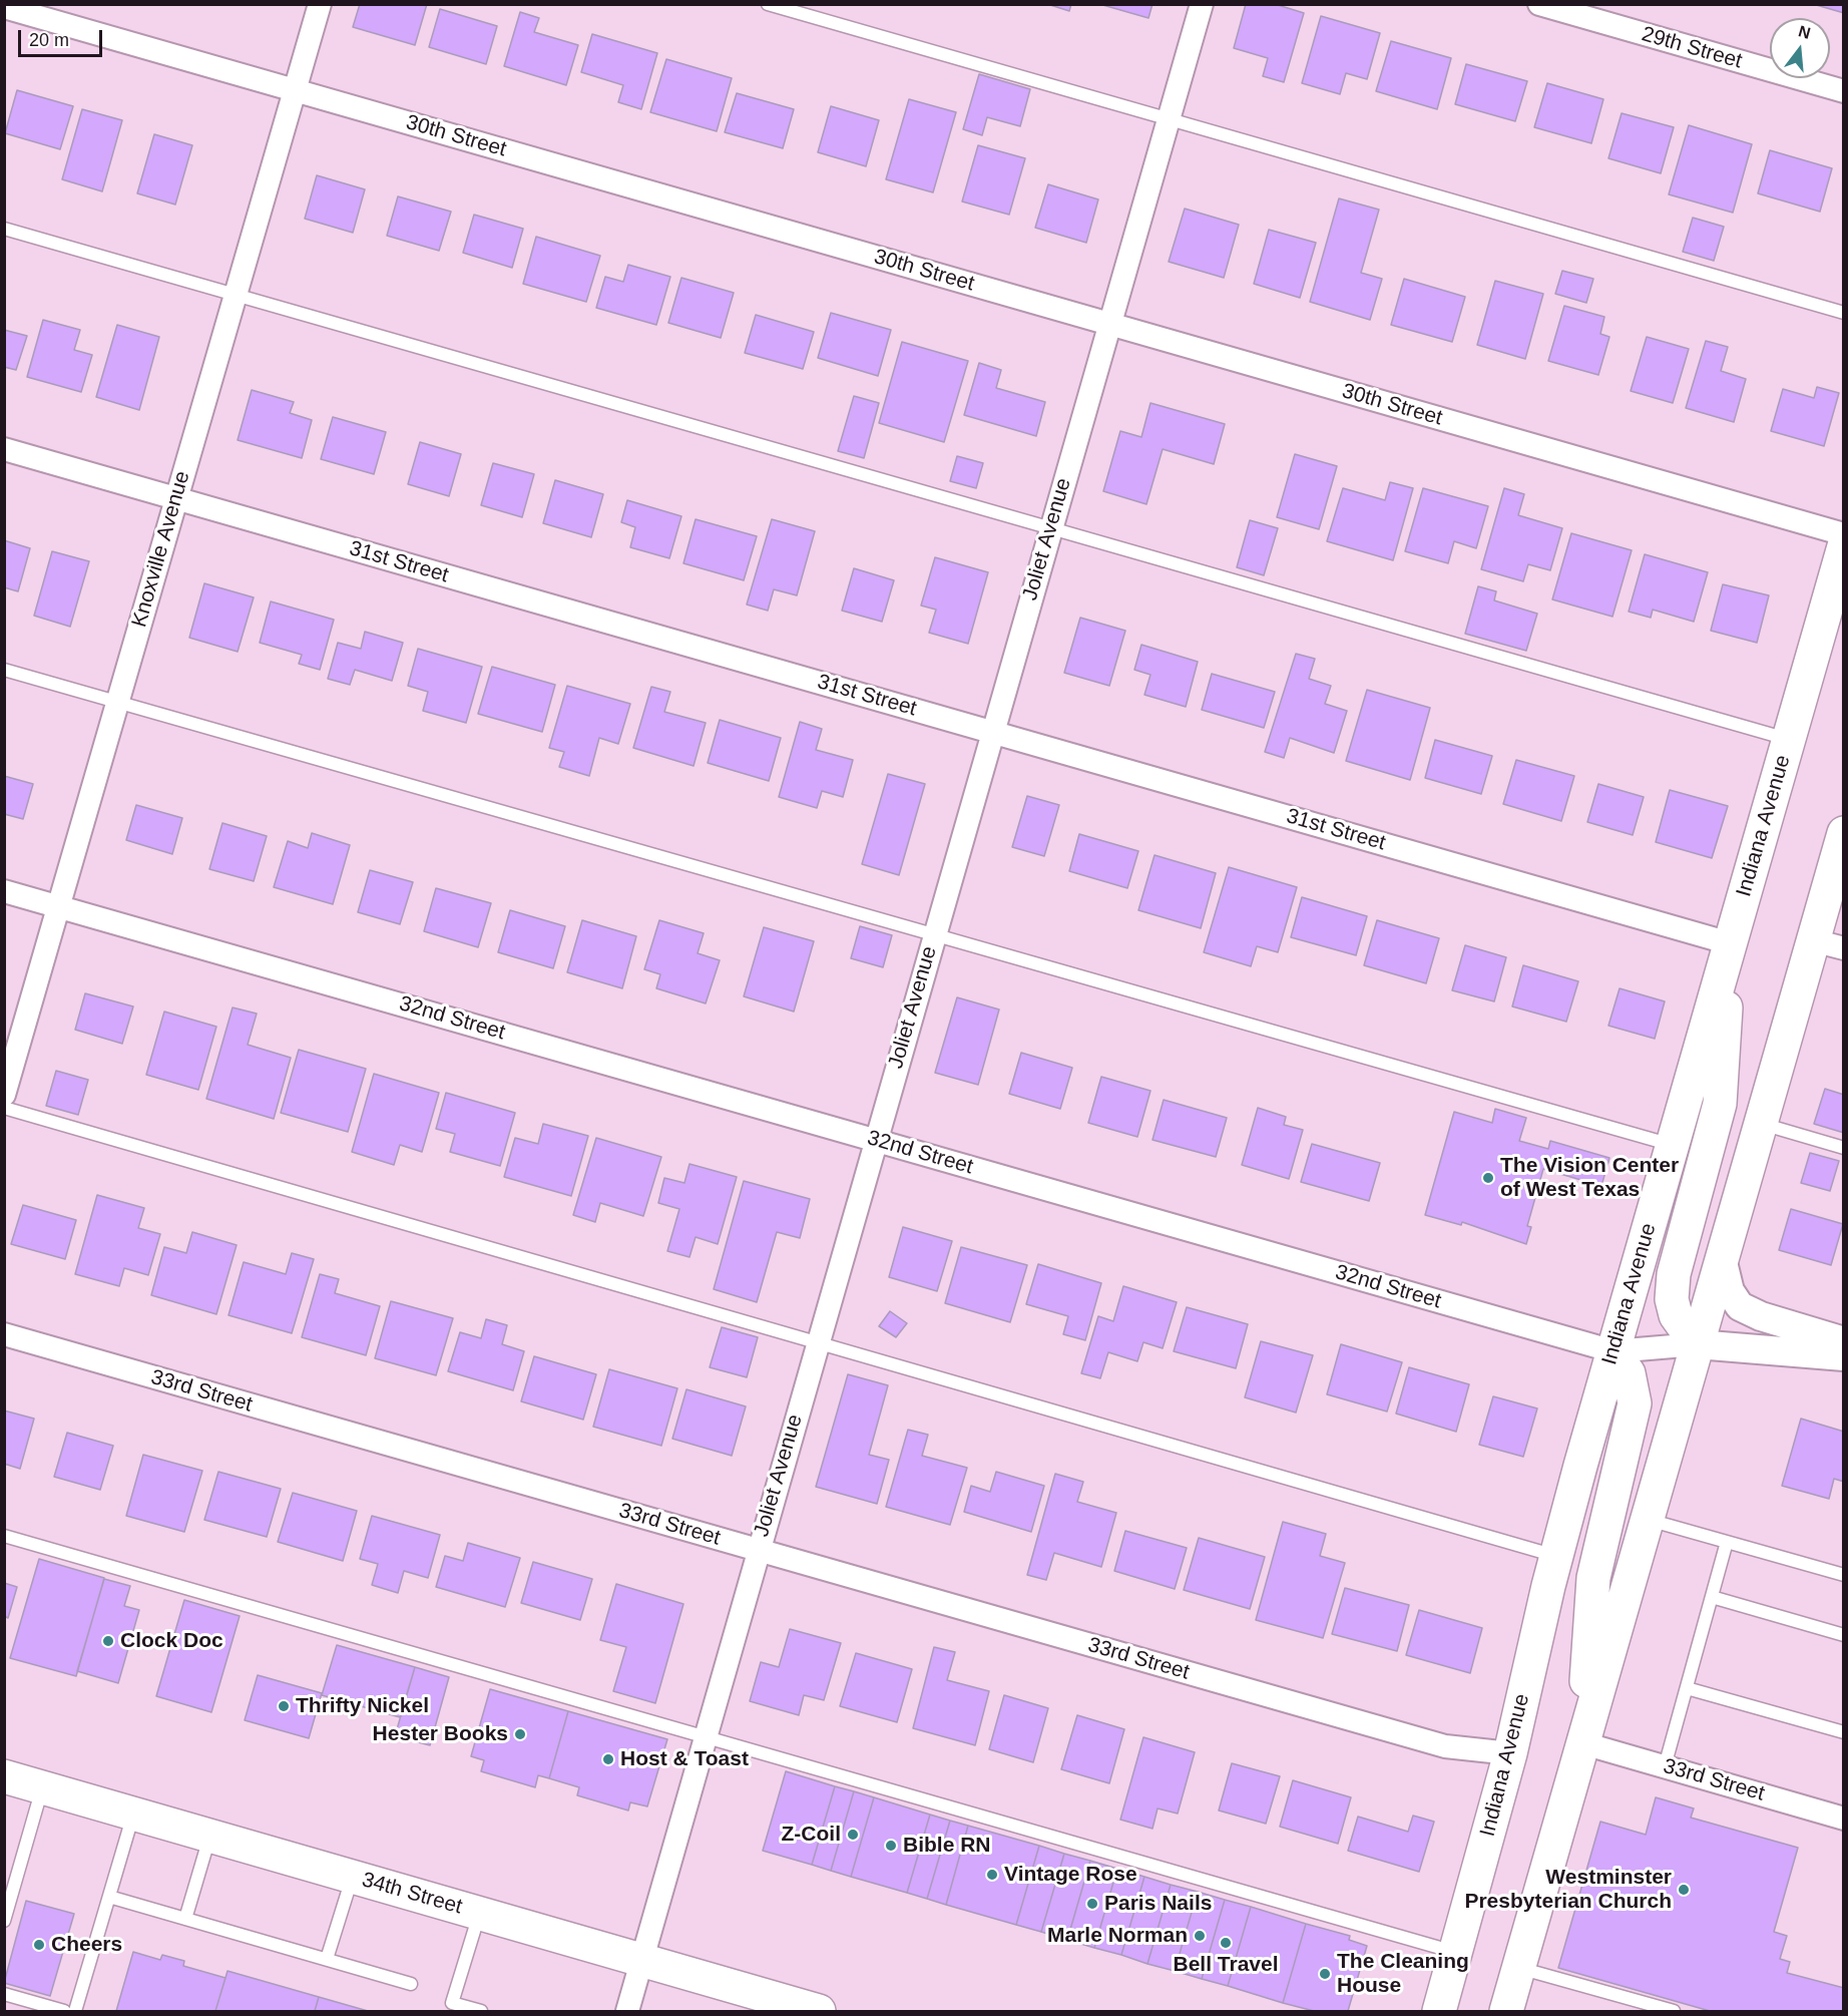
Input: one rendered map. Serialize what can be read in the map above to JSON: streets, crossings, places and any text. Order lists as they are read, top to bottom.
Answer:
{
  "streets": {
    "main road": ["Indiana Avenue", "34th Street"],
    "street": [
      "29th Street",
      "30th Street",
      "Joliet Avenue",
      "Knoxville Avenue",
      "31st Street",
      "32nd Street",
      "33rd Street"
    ]
  },
  "crossings": [
    ["30th Street", "Joliet Avenue"],
    ["30th Street", "Knoxville Avenue"],
    ["Joliet Avenue", "31st Street"],
    ["Joliet Avenue", "32nd Street"],
    ["Joliet Avenue", "33rd Street"],
    ["Joliet Avenue", "34th Street"],
    ["Knoxville Avenue", "31st Street"],
    ["Knoxville Avenue", "32nd Street"],
    ["31st Street", "Indiana Avenue"],
    ["Indiana Avenue", "32nd Street"],
    ["Indiana Avenue", "33rd Street"]
  ],
  "places": [
    "The Vision Center of West Texas",
    "Clock Doc",
    "Thrifty Nickel",
    "Hester Books",
    "Host & Toast",
    "Z-Coil",
    "Bible RN",
    "Vintage Rose",
    "Westminster Presbyterian Church",
    "Paris Nails",
    "Marle Norman",
    "Bell Travel",
    "Cheers",
    "The Cleaning House"
  ],
  "scale_bar": "20 m",
  "north": "top"
}
